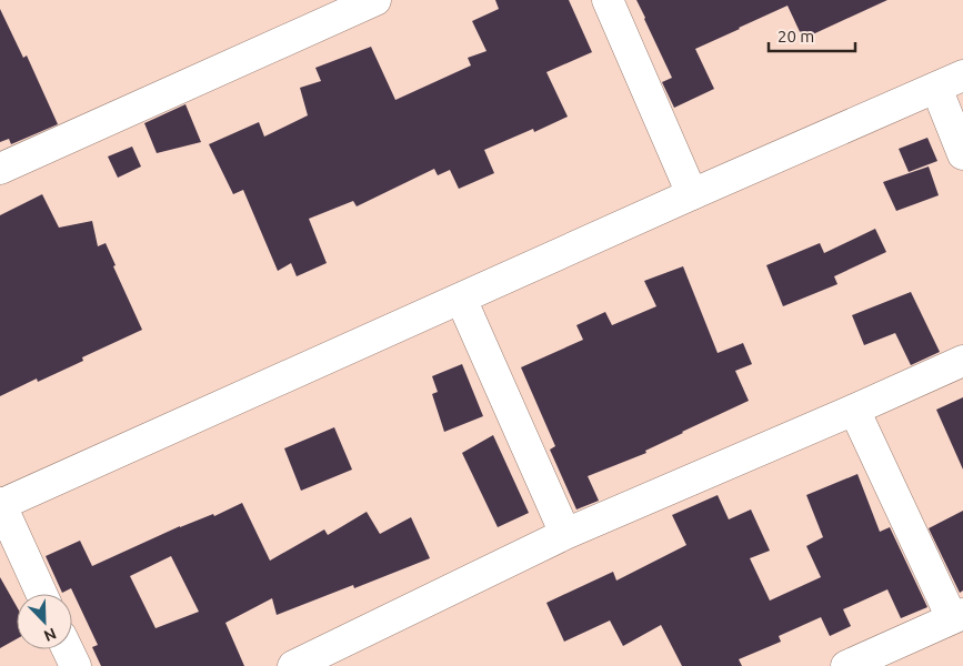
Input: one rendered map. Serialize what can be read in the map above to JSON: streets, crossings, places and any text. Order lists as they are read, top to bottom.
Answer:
{
  "scale_bar": "20 m",
  "north": "bottom right"
}
